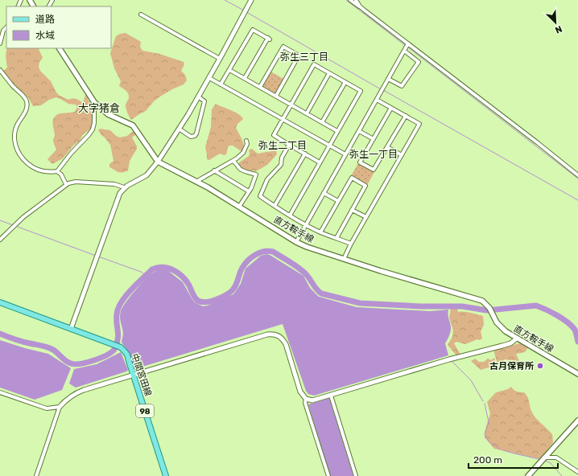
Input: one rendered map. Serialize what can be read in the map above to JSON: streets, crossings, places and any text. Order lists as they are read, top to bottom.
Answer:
{
  "streets": {
    "main road": ["直方鞍手線", "中間宮田線", "98"]
  },
  "districts": [
    "弥生三丁目",
    "大字猪倉",
    "弥生二丁目",
    "弥生一丁目"
  ],
  "places": ["古月保育所"],
  "legend": ["道路", "水域"],
  "scale_bar": "200 m",
  "north": "bottom right"
}
